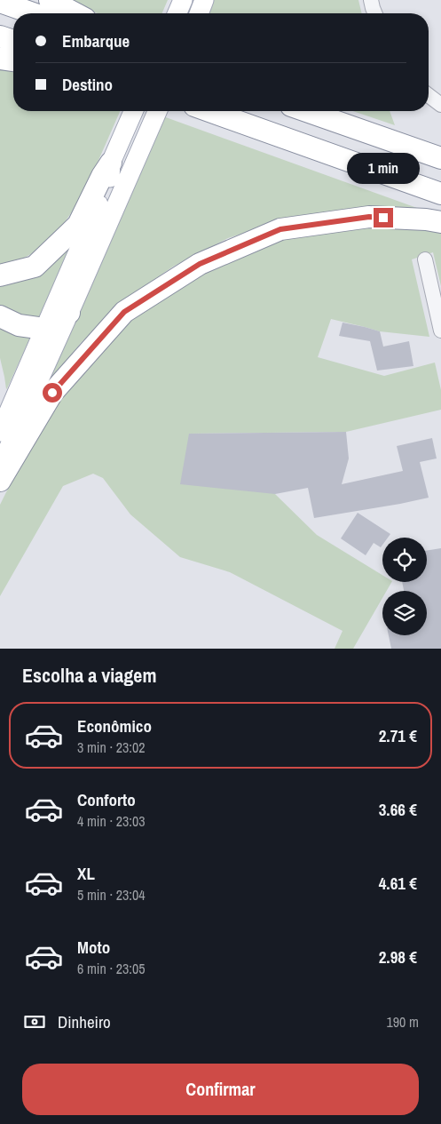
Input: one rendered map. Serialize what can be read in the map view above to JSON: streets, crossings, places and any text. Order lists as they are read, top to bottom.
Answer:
{
  "page": {
    "banner": ["Embarque", "Destino"],
    "bubble": "1 min",
    "heading": "Escolha a viagem",
    "list": [
      {
        "name": "Econômico",
        "note": "3 min · 23:02",
        "value": "2.71 €"
      },
      {
        "name": "Conforto",
        "note": "4 min · 23:03",
        "value": "3.66 €"
      },
      {
        "name": "XL",
        "note": "5 min · 23:04",
        "value": "4.61 €"
      },
      {
        "name": "Moto",
        "note": "6 min · 23:05",
        "value": "2.98 €"
      }
    ],
    "pay": ["Dinheiro", "190 m"],
    "buttons": "Confirmar"
  }
}
